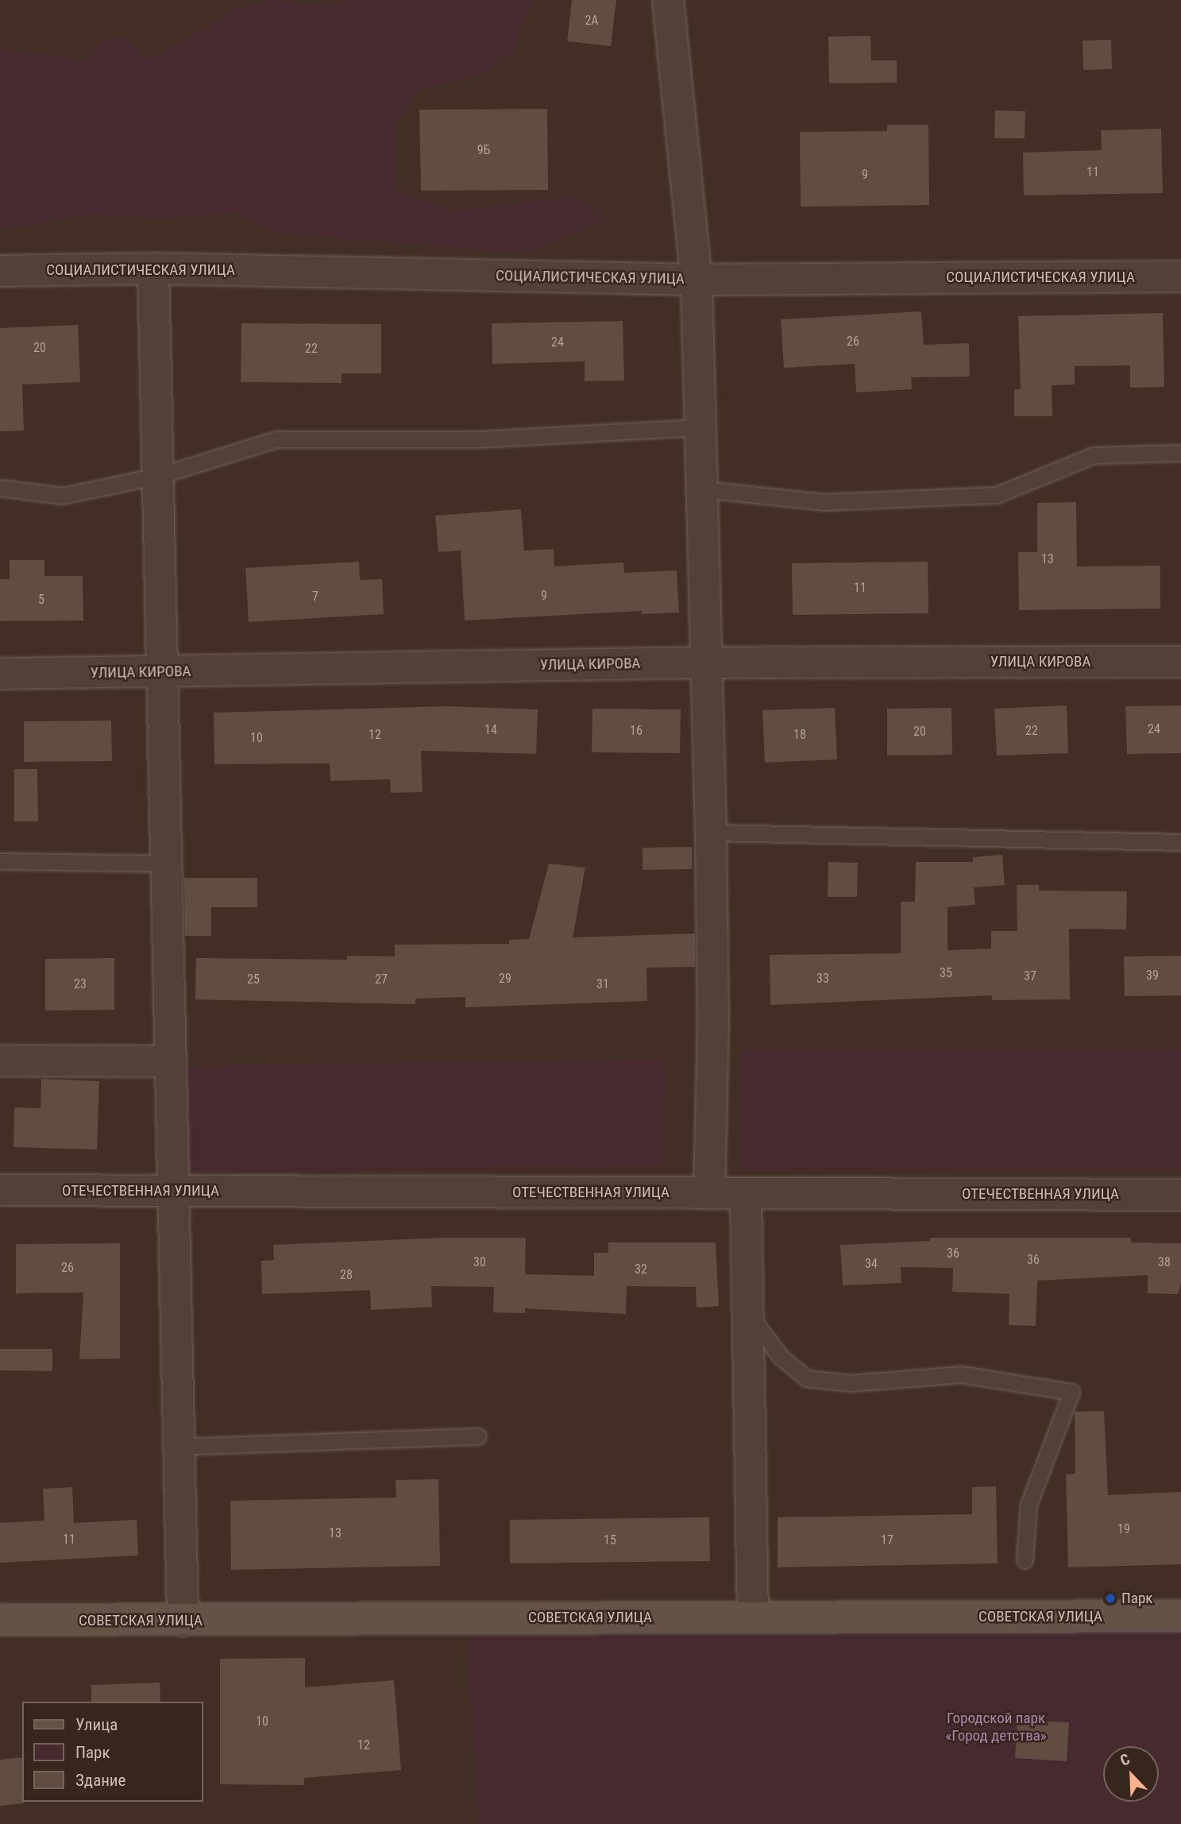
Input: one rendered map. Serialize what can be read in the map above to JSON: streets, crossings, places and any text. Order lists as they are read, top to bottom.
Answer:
{
  "streets": {
    "street": [
      "СОЦИАЛИСТИЧЕСКАЯ УЛИЦА",
      "УЛИЦА КИРОВА",
      "ОТЕЧЕСТВЕННАЯ УЛИЦА",
      "СОВЕТСКАЯ УЛИЦА"
    ]
  },
  "parks": ["Городской парк «Город детства»"],
  "places": ["Парк"],
  "house_numbers": [
    "2А",
    "9Б",
    "11",
    "9",
    "26",
    "24",
    "20",
    "22",
    "13",
    "11",
    "9",
    "7",
    "5",
    "24",
    "14",
    "16",
    "22",
    "20",
    "12",
    "18",
    "10",
    "35",
    "39",
    "37",
    "29",
    "33",
    "25",
    "27",
    "23",
    "31",
    "36",
    "36",
    "30",
    "38",
    "34",
    "26",
    "32",
    "28",
    "19",
    "13",
    "11",
    "15",
    "17",
    "10",
    "12"
  ],
  "legend": ["Улица", "Парк", "Здание"],
  "north": "top left"
}
